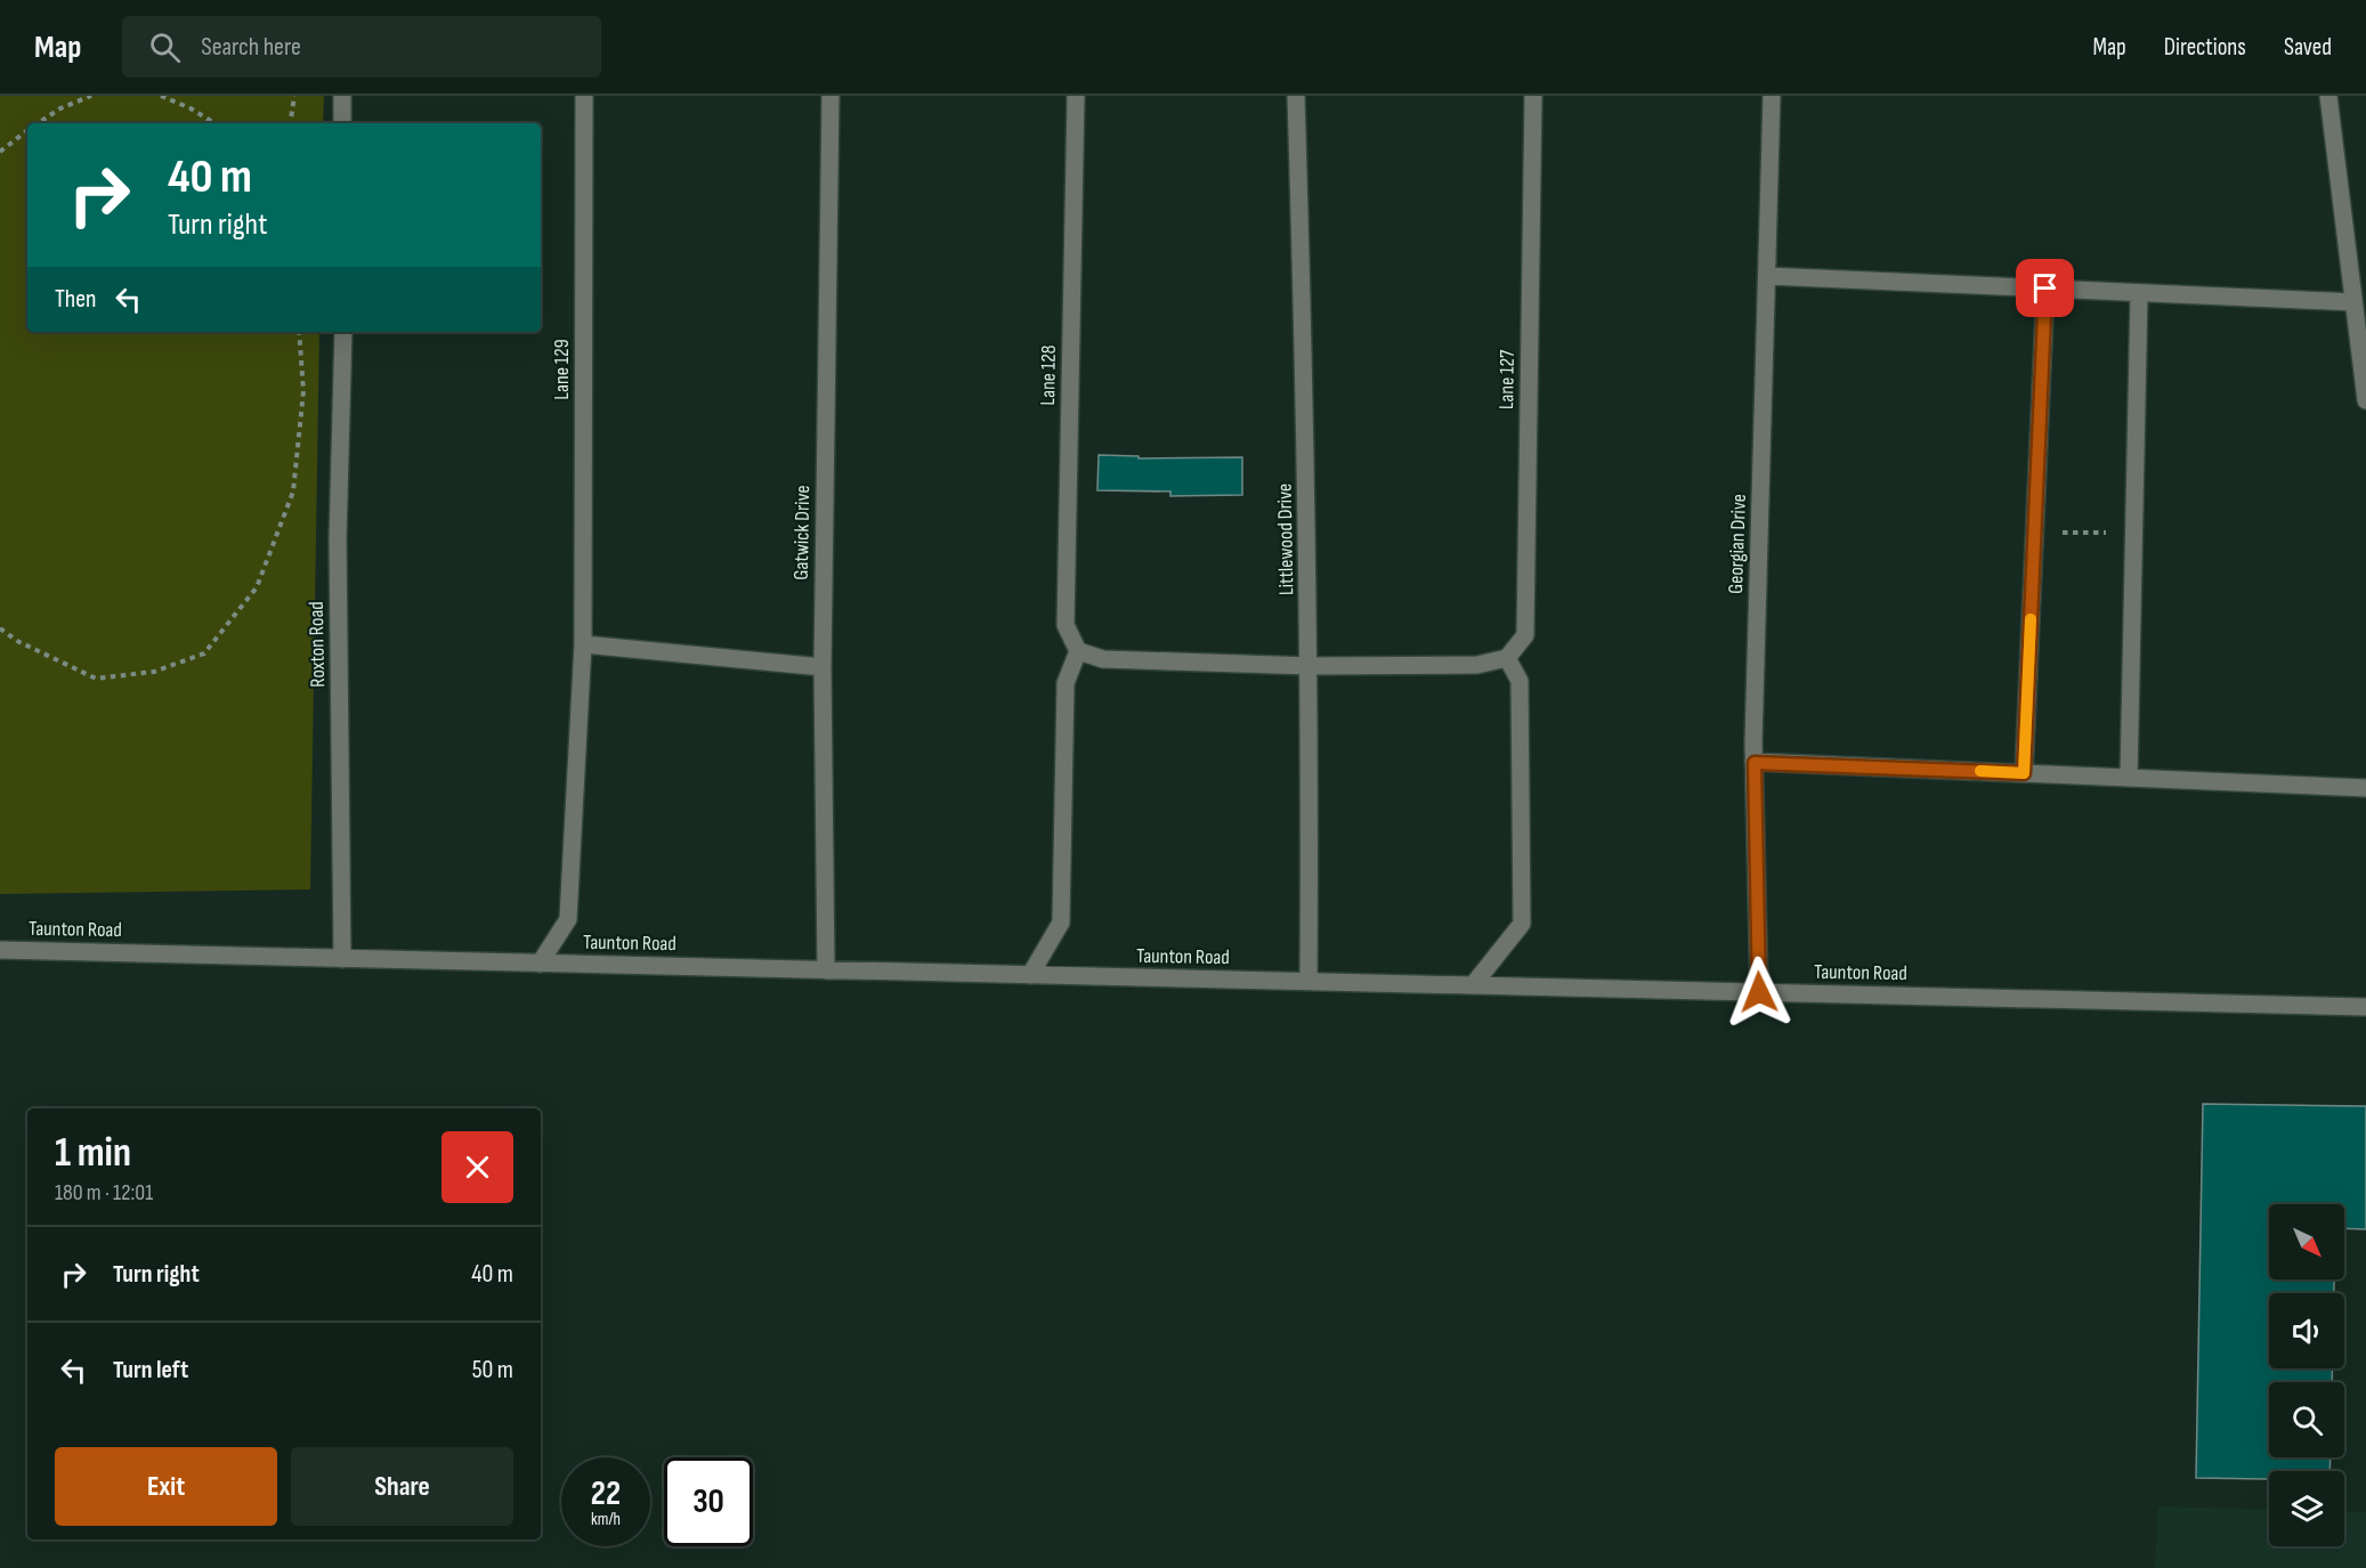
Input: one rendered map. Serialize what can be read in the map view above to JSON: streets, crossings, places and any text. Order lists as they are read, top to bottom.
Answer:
{
  "streets": {
    "street": [
      "Lane 129",
      "Lane 128",
      "Lane 127",
      "Gatwick Drive",
      "Littlewood Drive",
      "Georgian Drive",
      "Roxton Road",
      "Taunton Road"
    ]
  },
  "crossings": [
    ["Lane 129", "Taunton Road"],
    ["Gatwick Drive", "Taunton Road"],
    ["Littlewood Drive", "Taunton Road"],
    ["Georgian Drive", "Taunton Road"],
    ["Roxton Road", "Taunton Road"]
  ],
  "north": "bottom right",
  "page": {
    "header": "Map",
    "search": "Search here",
    "nav": ["Map", "Directions", "Saved"],
    "turn": ["40 m", "Turn right"],
    "then": "Then",
    "heading": ["1 min", "180 m · 12:01"],
    "list": [
      {
        "name": "Turn right",
        "value": "40 m"
      },
      {
        "name": "Turn left",
        "value": "50 m"
      }
    ],
    "buttons": ["Exit", "Share"],
    "speed": "22 km/h",
    "limit": "30"
  }
}
